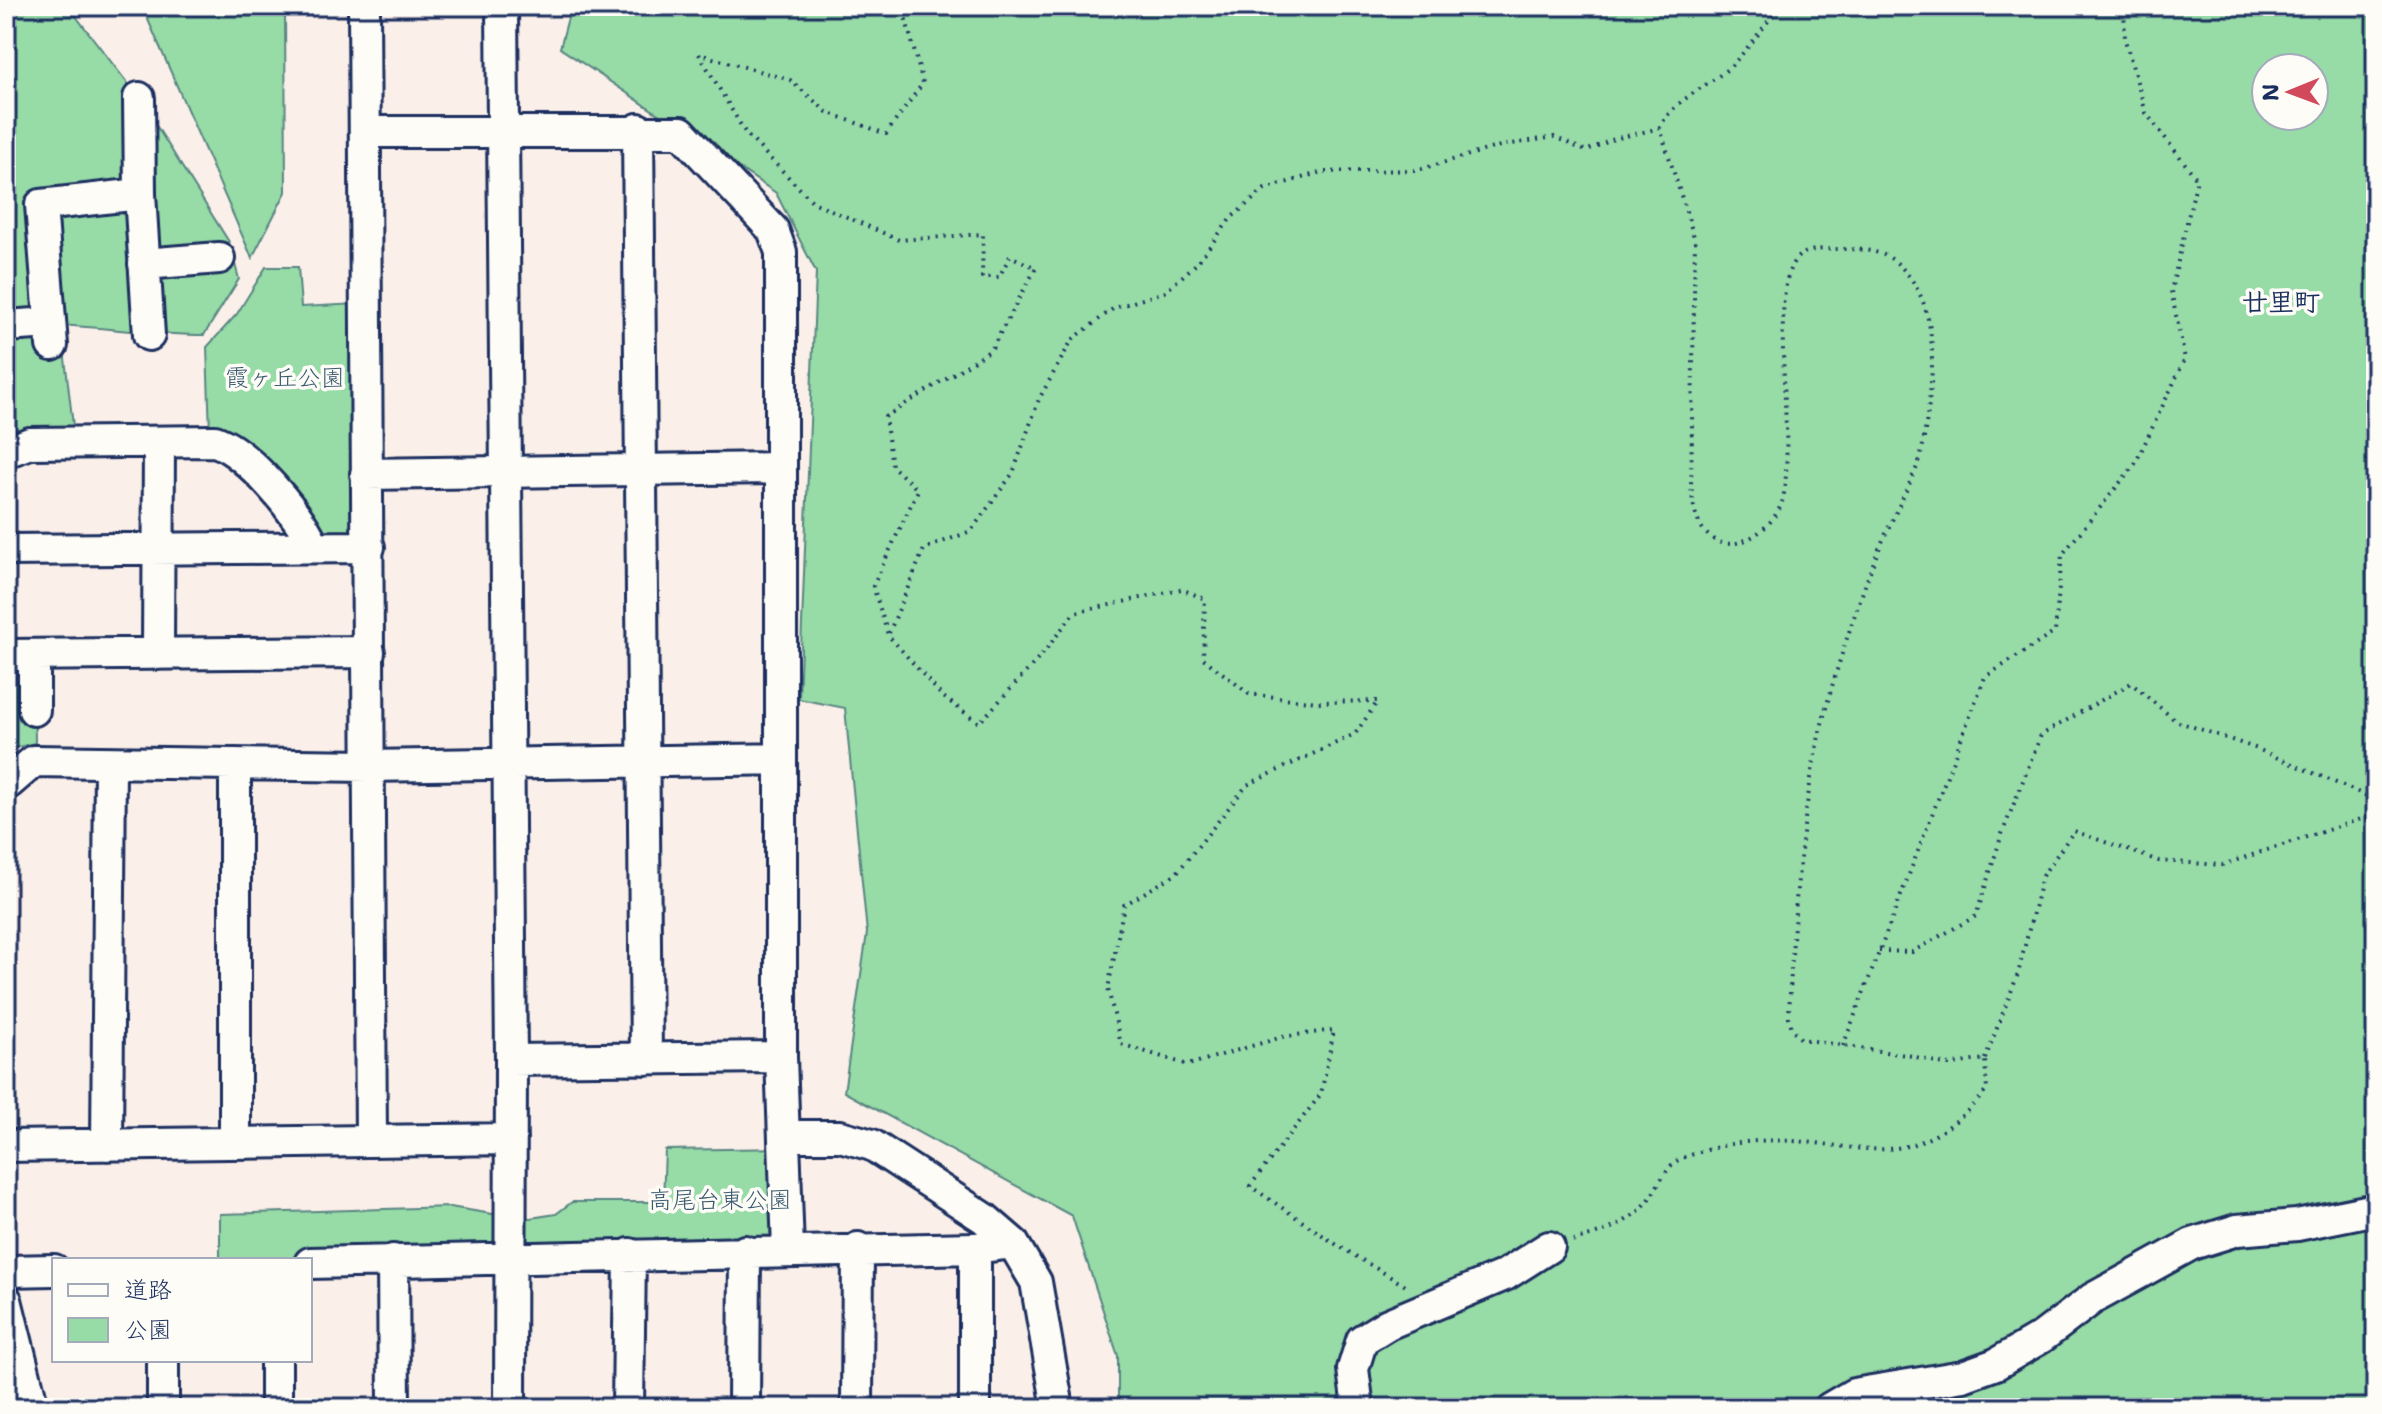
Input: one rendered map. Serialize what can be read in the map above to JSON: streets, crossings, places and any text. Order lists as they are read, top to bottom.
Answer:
{
  "districts": ["廿里町"],
  "parks": ["霞ヶ丘公園", "高尾台東公園"],
  "legend": ["道路", "公園"],
  "north": "left"
}
